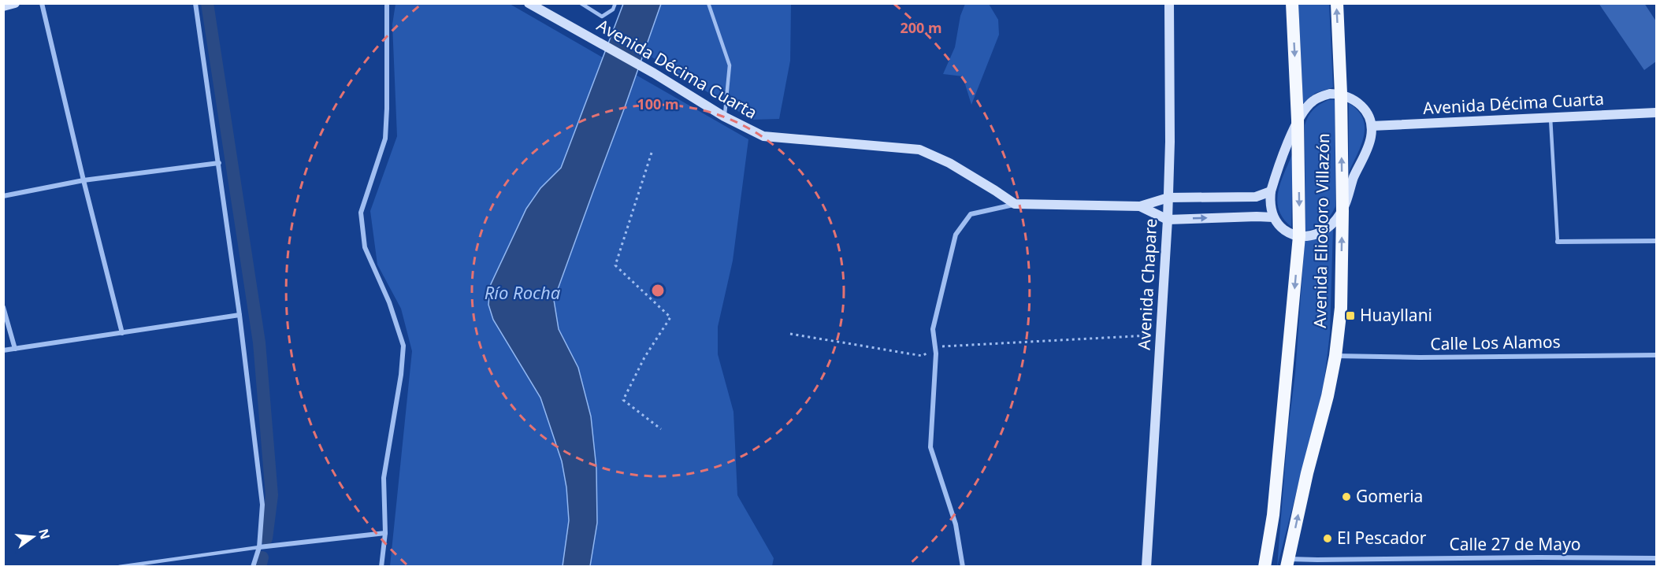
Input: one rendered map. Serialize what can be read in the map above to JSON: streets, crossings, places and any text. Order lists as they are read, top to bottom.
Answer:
{
  "streets": {
    "highway": ["Avenida Eliodoro Villazón"],
    "main road": ["Avenida Décima Cuarta", "Avenida Chapare"],
    "street": ["Calle Los Alamos", "Calle 27 de Mayo"]
  },
  "crossings": [
    ["Avenida Eliodoro Villazón", "Calle Los Alamos"],
    ["Avenida Eliodoro Villazón", "Calle 27 de Mayo"]
  ],
  "water": ["Río Rocha"],
  "places": {
    "transit": ["Huayllani"],
    "other": ["Gomeria", "El Pescador"]
  },
  "north": "right",
  "rings": ["200 m", "100 m"]
}
